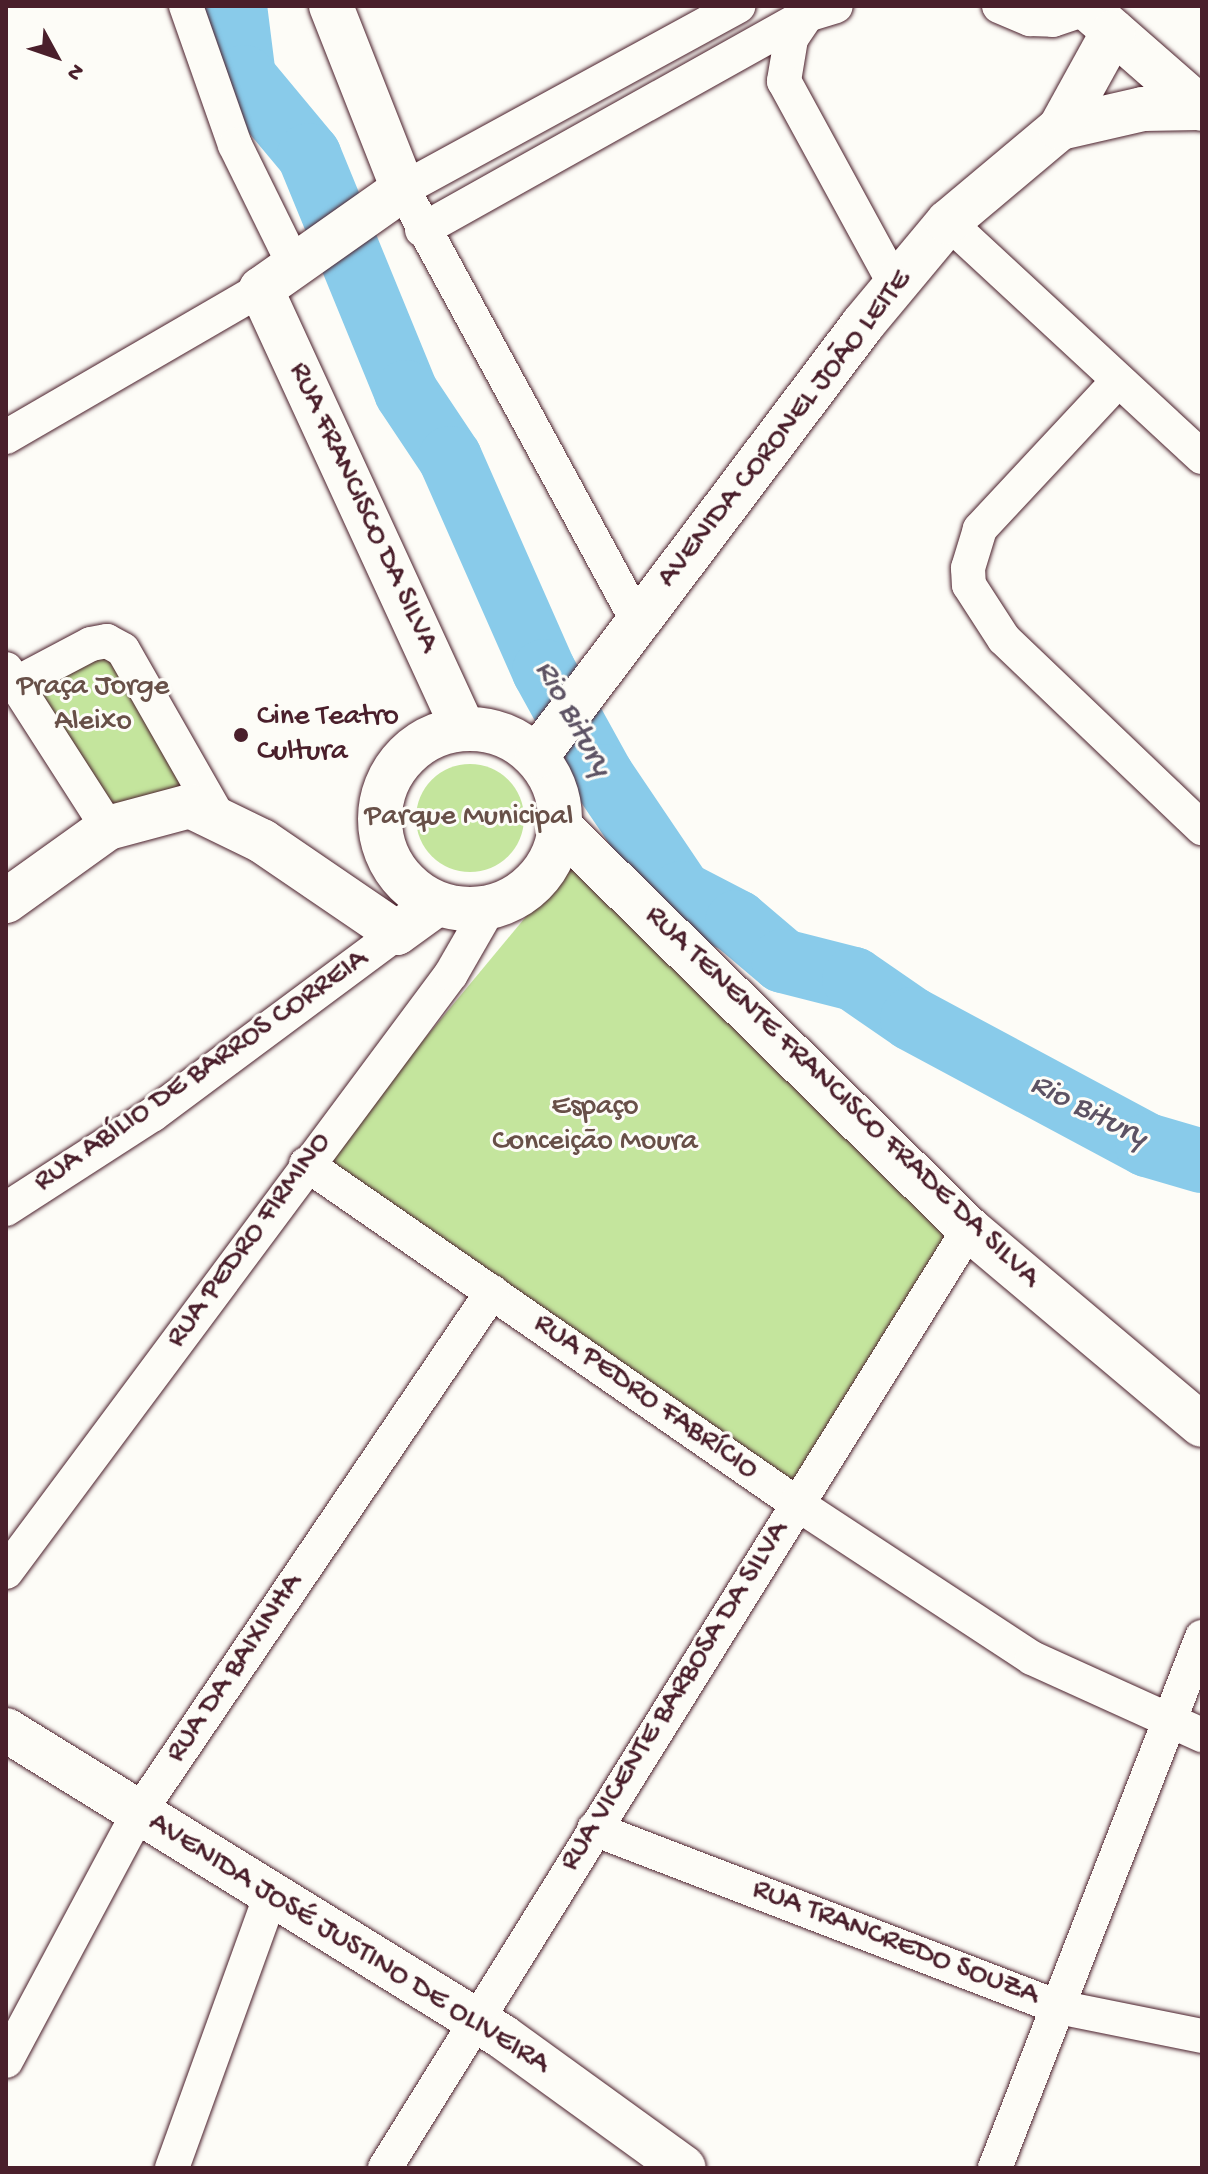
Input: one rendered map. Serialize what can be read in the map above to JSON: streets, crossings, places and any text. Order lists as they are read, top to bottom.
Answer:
{
  "streets": {
    "street": [
      "AVENIDA CORONEL JOÃO LEITE",
      "RUA FRANCISCO DA SILVA",
      "RUA ABÍLIO DE BARROS CORREIA",
      "RUA TENENTE FRANCISCO FRADE DA SILVA",
      "RUA PEDRO FIRMINO",
      "RUA PEDRO FABRÍCIO",
      "RUA DA BAIXINHA",
      "RUA VICENTE BARBOSA DA SILVA",
      "RUA TRANCREDO SOUZA",
      "AVENIDA JOSÉ JUSTINO DE OLIVEIRA"
    ]
  },
  "crossings": [
    ["AVENIDA CORONEL JOÃO LEITE", "RUA FRANCISCO DA SILVA"],
    ["AVENIDA CORONEL JOÃO LEITE", "RUA TENENTE FRANCISCO FRADE DA SILVA"],
    ["AVENIDA CORONEL JOÃO LEITE", "RUA PEDRO FIRMINO"],
    ["RUA FRANCISCO DA SILVA", "RUA TENENTE FRANCISCO FRADE DA SILVA"],
    ["RUA FRANCISCO DA SILVA", "RUA PEDRO FIRMINO"],
    ["RUA TENENTE FRANCISCO FRADE DA SILVA", "RUA PEDRO FIRMINO"],
    ["RUA TENENTE FRANCISCO FRADE DA SILVA", "RUA VICENTE BARBOSA DA SILVA"],
    ["RUA PEDRO FIRMINO", "RUA PEDRO FABRÍCIO"],
    ["RUA PEDRO FABRÍCIO", "RUA DA BAIXINHA"],
    ["RUA PEDRO FABRÍCIO", "RUA VICENTE BARBOSA DA SILVA"],
    ["RUA DA BAIXINHA", "AVENIDA JOSÉ JUSTINO DE OLIVEIRA"],
    ["RUA VICENTE BARBOSA DA SILVA", "RUA TRANCREDO SOUZA"],
    ["RUA VICENTE BARBOSA DA SILVA", "AVENIDA JOSÉ JUSTINO DE OLIVEIRA"]
  ],
  "water": ["Rio Bitury"],
  "parks": ["Praça Jorge Aleixo", "Parque Municipal", "Espaço Conceição Moura"],
  "places": ["Cine Teatro Cultura"],
  "north": "bottom right"
}
